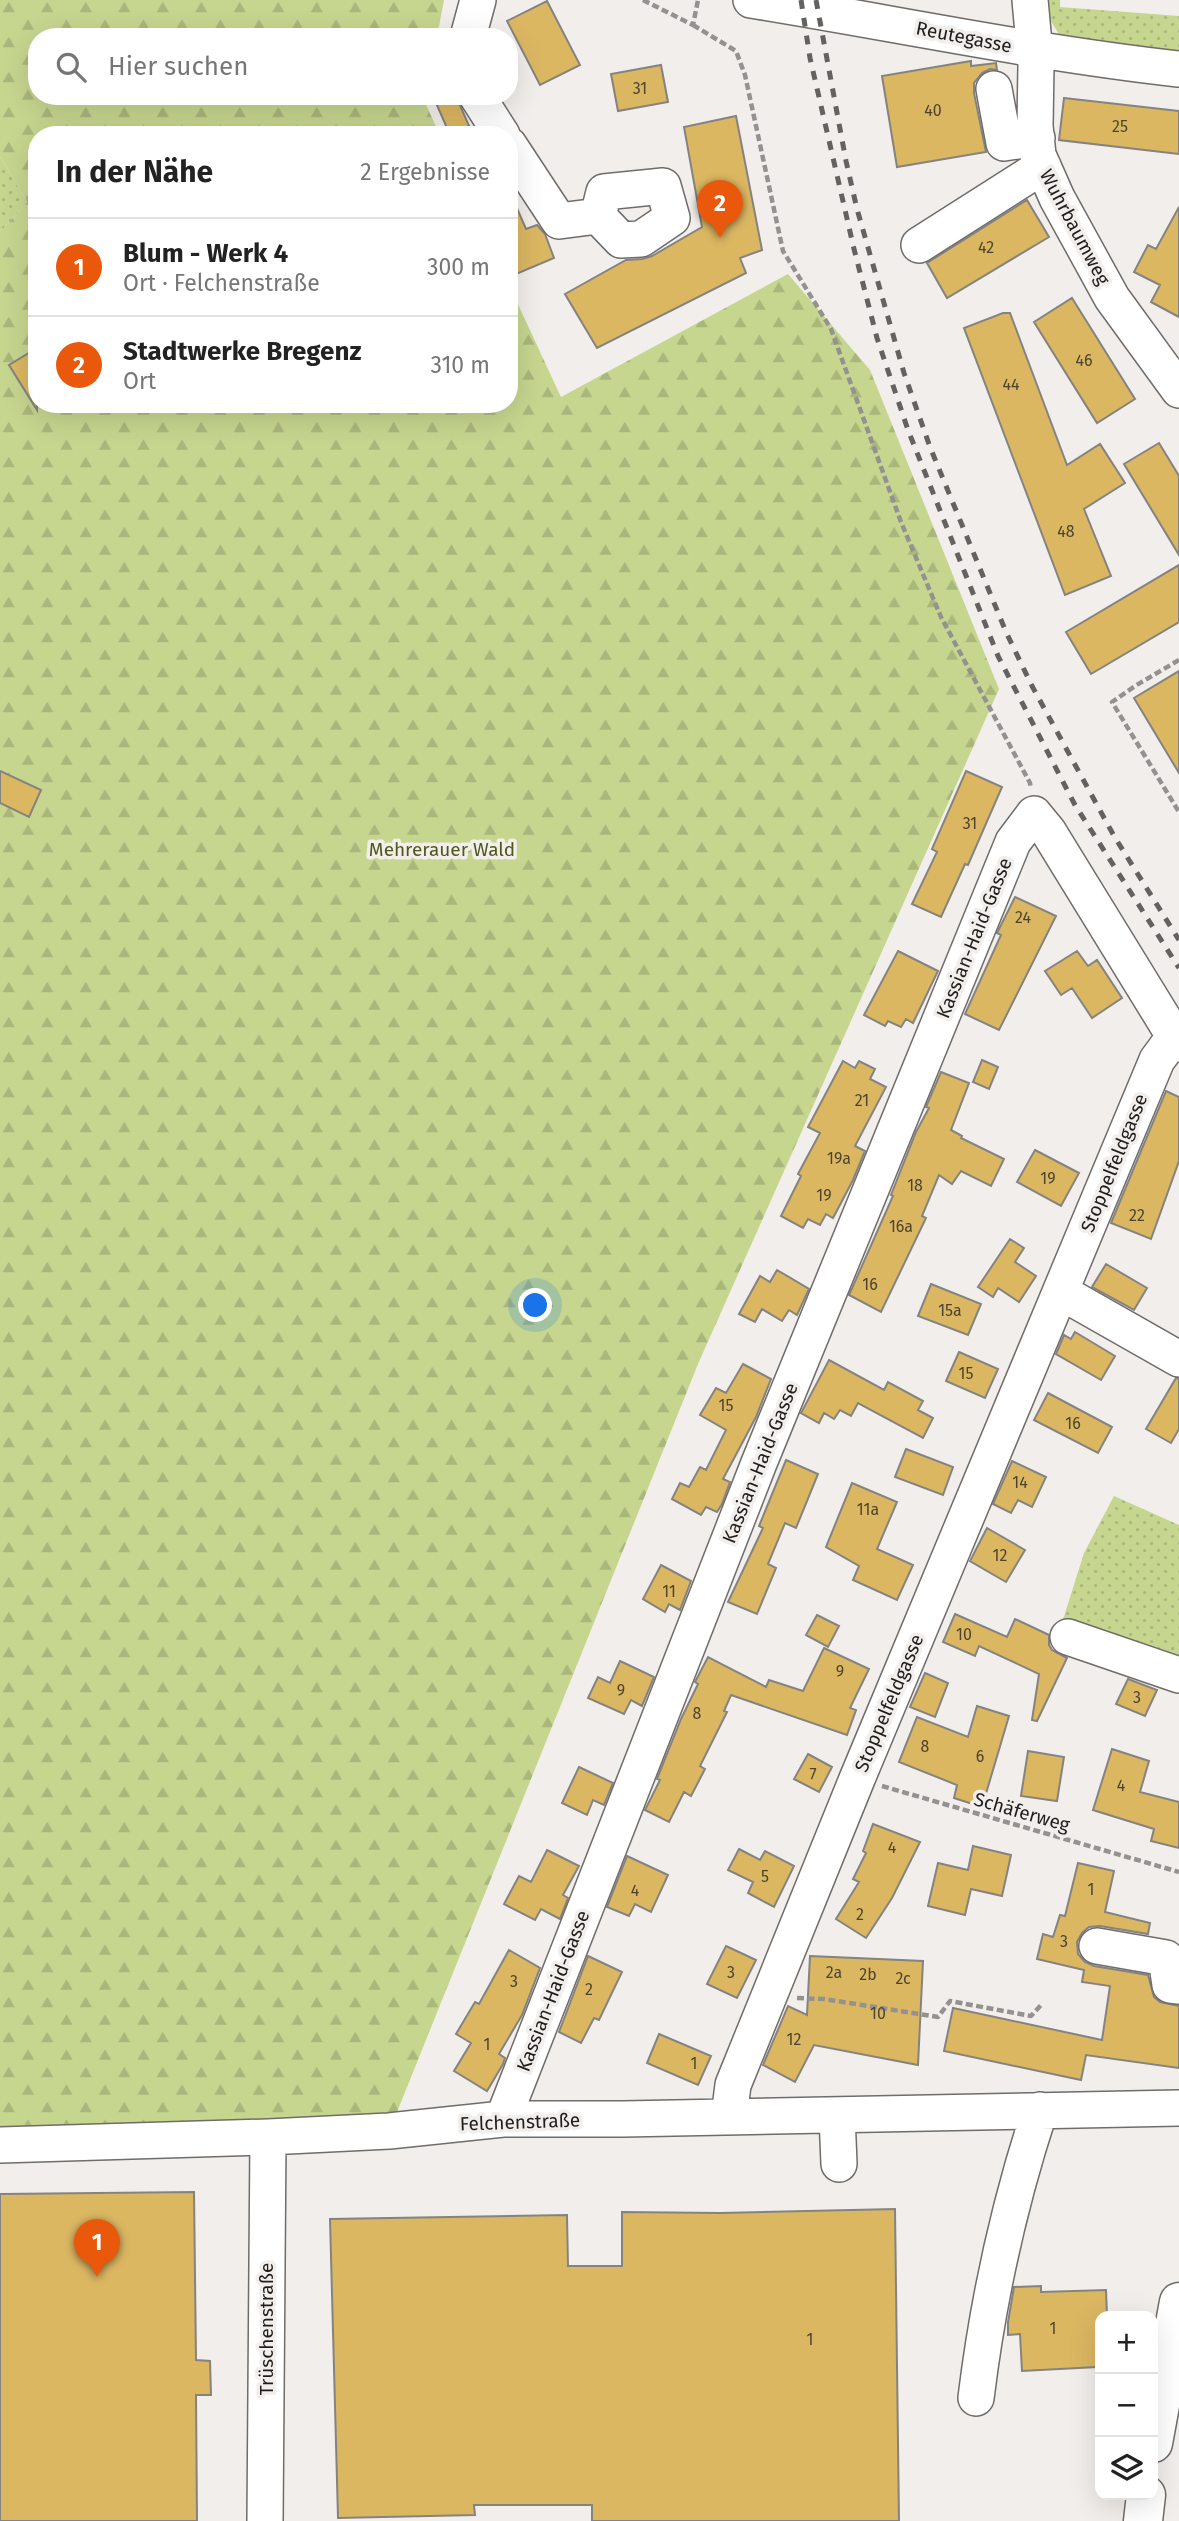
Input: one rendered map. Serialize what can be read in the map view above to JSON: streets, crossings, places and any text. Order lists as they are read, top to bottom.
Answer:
{
  "streets": {
    "street": [
      "Reutegasse",
      "Wuhrbaumweg",
      "Kassian-Haid-Gasse",
      "Stoppelfeldgasse",
      "Felchenstraße",
      "Trüschenstraße"
    ],
    "path": ["Schäferweg"]
  },
  "crossings": [
    ["Reutegasse", "Wuhrbaumweg"],
    ["Kassian-Haid-Gasse", "Stoppelfeldgasse"],
    ["Kassian-Haid-Gasse", "Felchenstraße"],
    ["Stoppelfeldgasse", "Schäferweg"],
    ["Stoppelfeldgasse", "Felchenstraße"],
    ["Felchenstraße", "Trüschenstraße"]
  ],
  "parks": ["Mehrerauer Wald"],
  "house_numbers": [
    "31",
    "40",
    "25",
    "42",
    "46",
    "44",
    "48",
    "31",
    "24",
    "21",
    "19a",
    "19",
    "18",
    "19",
    "22",
    "16a",
    "16",
    "15a",
    "15",
    "15",
    "16",
    "14",
    "11a",
    "12",
    "11",
    "10",
    "9",
    "9",
    "3",
    "8",
    "8",
    "6",
    "7",
    "4",
    "4",
    "5",
    "1",
    "4",
    "2",
    "3",
    "3",
    "2a",
    "2b",
    "2c",
    "3",
    "2",
    "10",
    "12",
    "1",
    "1",
    "1",
    "1"
  ],
  "page": {
    "search": "Hier suchen",
    "heading": ["In der Nähe", "2 Ergebnisse"],
    "pins": ["2", "1"],
    "list": [
      {
        "mark": "1",
        "name": "Blum - Werk 4",
        "note": "Ort · Felchenstraße",
        "value": "300 m"
      },
      {
        "mark": "2",
        "name": "Stadtwerke Bregenz",
        "note": "Ort",
        "value": "310 m"
      }
    ],
    "map_buttons": ["+", "−"]
  }
}
